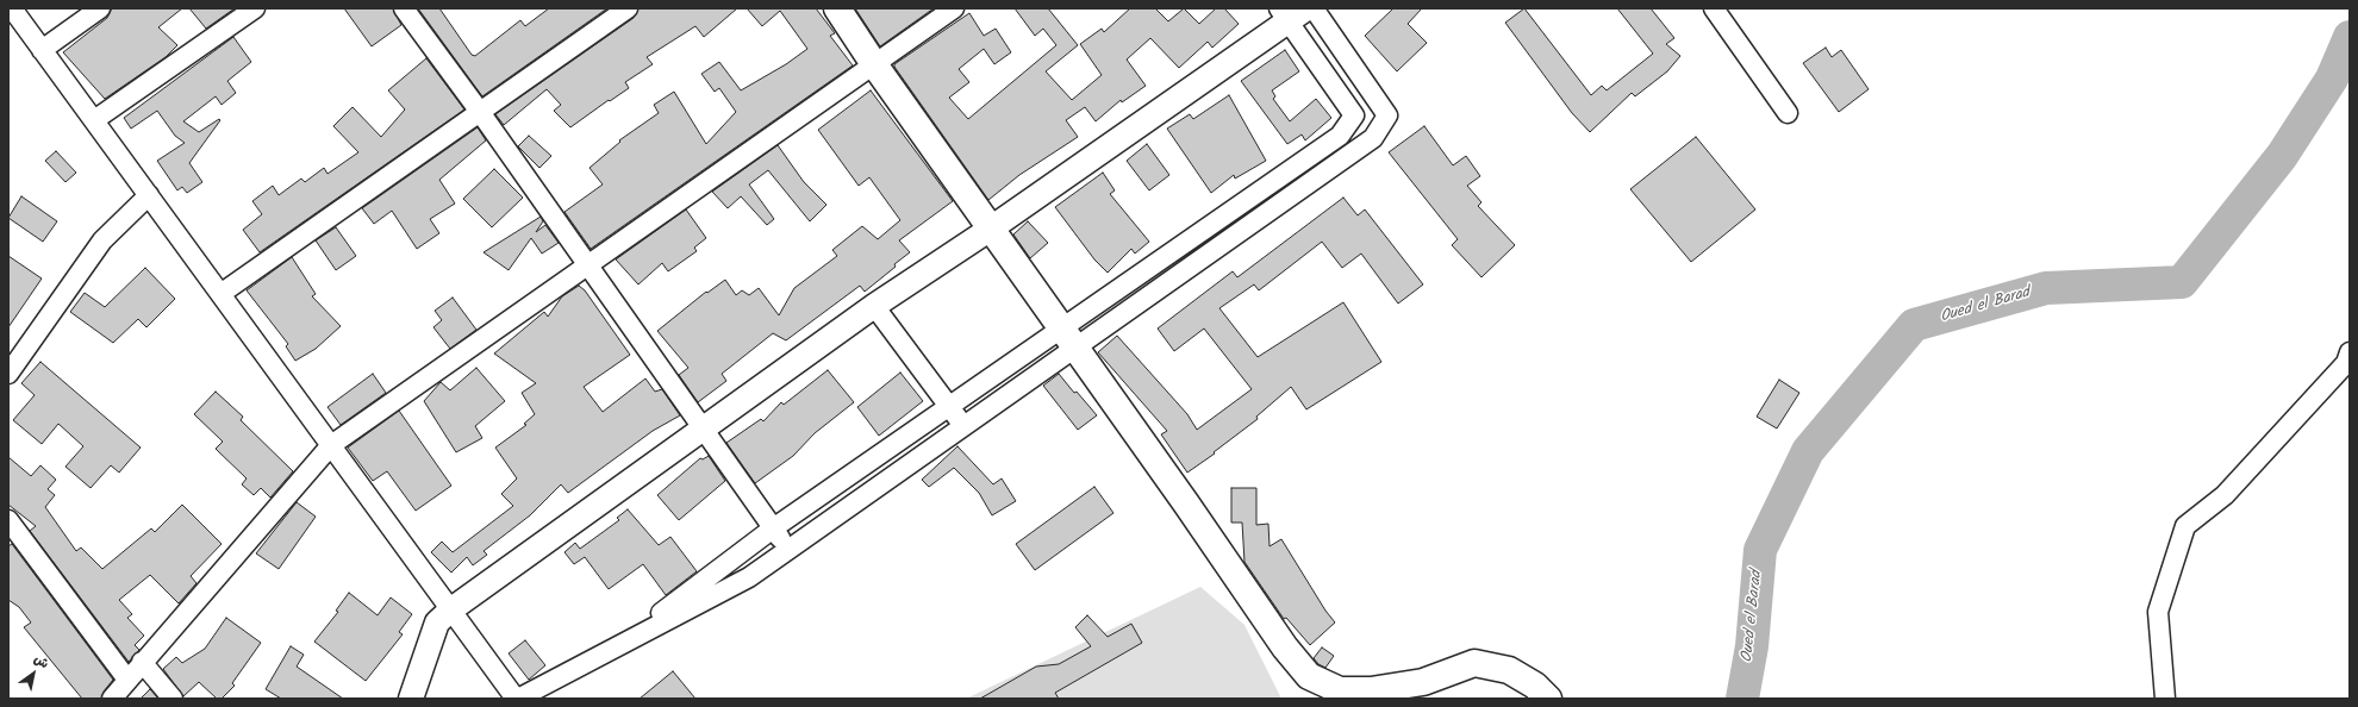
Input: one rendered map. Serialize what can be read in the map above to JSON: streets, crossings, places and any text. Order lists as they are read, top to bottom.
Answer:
{
  "water": ["Oued el Barad"],
  "north": "top right"
}
